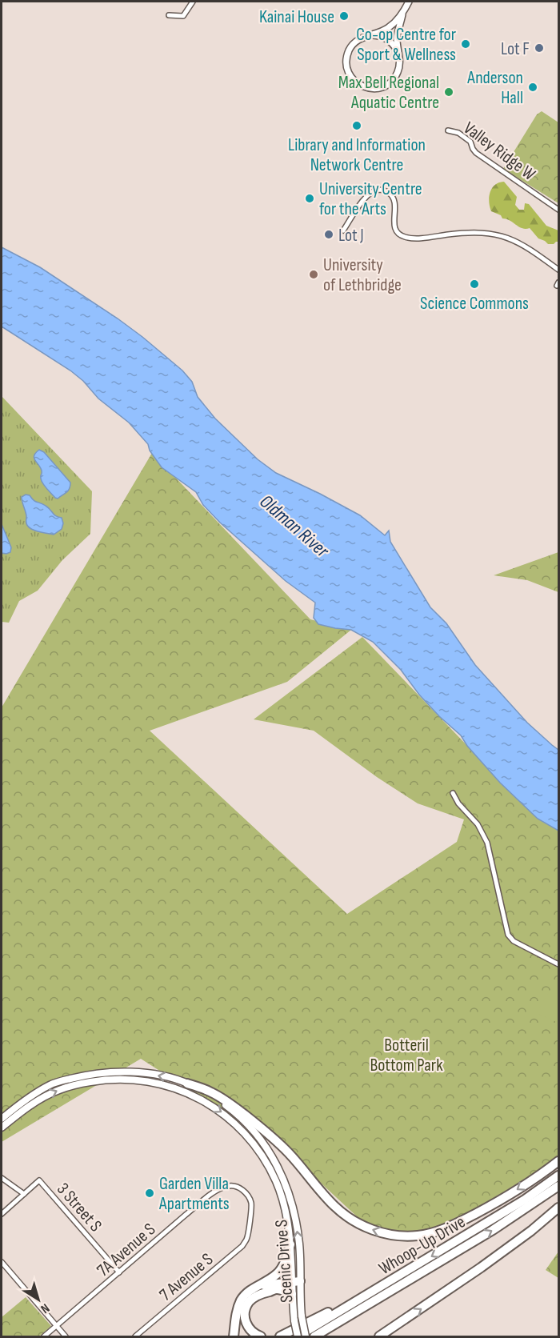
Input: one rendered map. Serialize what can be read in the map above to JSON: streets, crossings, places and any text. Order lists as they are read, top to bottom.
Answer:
{
  "streets": {
    "highway": ["Whoop-Up Drive"],
    "main road": ["Scenic Drive S"],
    "street": [
      "Valley Ridge W",
      "3 Street S",
      "7A Avenue S",
      "7 Avenue S"
    ]
  },
  "crossings": [
    ["3 Street S", "7A Avenue S"],
    ["Whoop-Up Drive", "Scenic Drive S"],
    ["7A Avenue S", "7 Avenue S"]
  ],
  "water": ["Oldman River"],
  "parks": ["Botteril Bottom Park"],
  "places": [
    "Kainai House",
    "Co-op Centre for Sport & Wellness",
    "Lot F",
    "Anderson Hall",
    "Max Bell Regional Aquatic Centre",
    "Library and Information Network Centre",
    "University Centre for the Arts",
    "Lot J",
    "University of Lethbridge",
    "Science Commons",
    "Garden Villa Apartments"
  ],
  "north": "bottom right"
}
